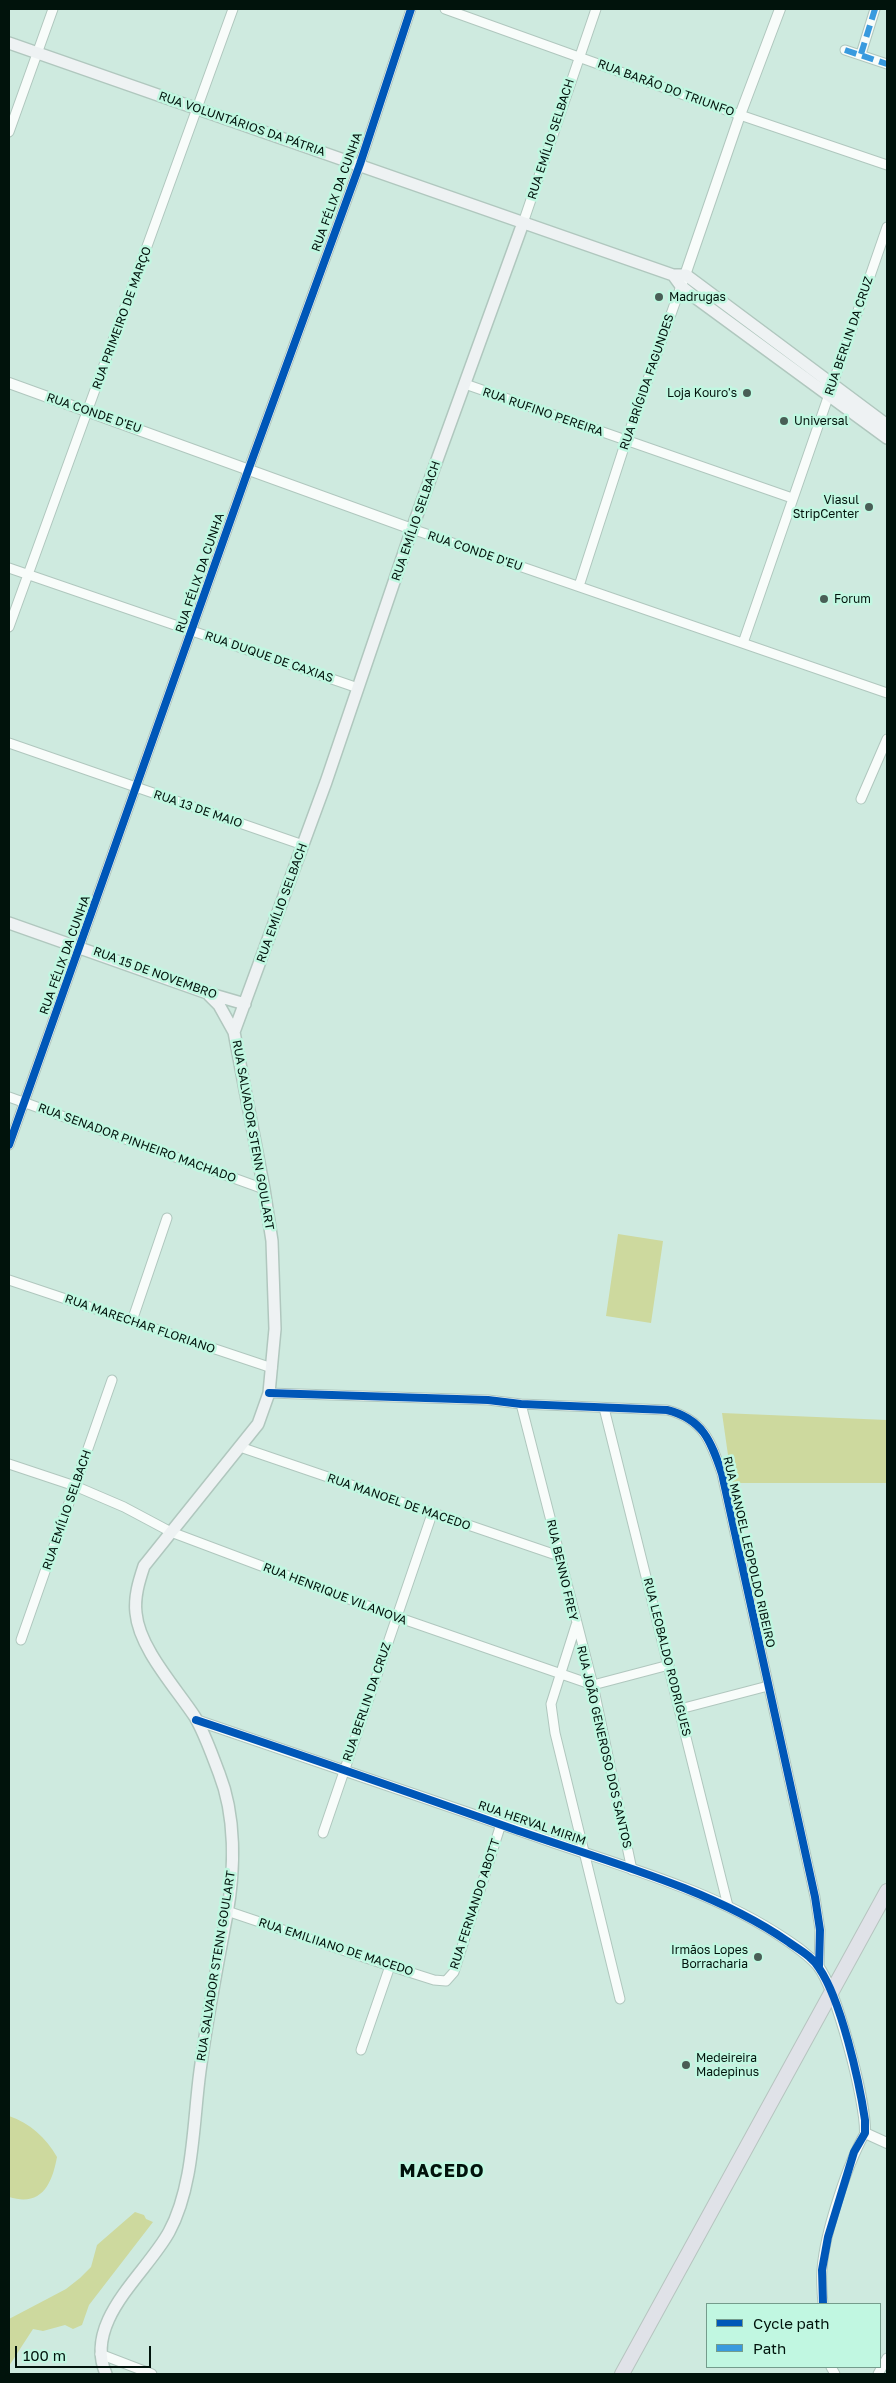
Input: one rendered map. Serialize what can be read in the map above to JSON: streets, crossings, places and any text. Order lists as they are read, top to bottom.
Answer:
{
  "streets": {
    "main road": [
      "RUA VOLUNTÁRIOS DA PÁTRIA",
      "RUA EMÍLIO SELBACH",
      "RUA 15 DE NOVEMBRO",
      "RUA SALVADOR STENN GOULART"
    ],
    "street": [
      "RUA BARÃO DO TRIUNFO",
      "RUA FÉLIX DA CUNHA",
      "RUA PRIMEIRO DE MARÇO",
      "RUA BERLIN DA CRUZ",
      "RUA BRÍGIDA FAGUNDES",
      "RUA RUFINO PEREIRA",
      "RUA CONDE D'EU",
      "RUA DUQUE DE CAXIAS",
      "RUA 13 DE MAIO",
      "RUA SENADOR PINHEIRO MACHADO",
      "RUA MARECHAR FLORIANO",
      "RUA MANOEL DE MACEDO",
      "RUA MANOEL LEOPOLDO RIBEIRO",
      "RUA BENNO FREY",
      "RUA HENRIQUE VILANOVA",
      "RUA LEOBALDO RODRIGUES",
      "RUA JOÃO GENEROSO DOS SANTOS",
      "RUA HERVAL MIRIM",
      "RUA FERNANDO ABOTT",
      "RUA EMILIIANO DE MACEDO"
    ]
  },
  "crossings": [
    ["RUA BARÃO DO TRIUNFO", "RUA EMÍLIO SELBACH"],
    ["RUA BARÃO DO TRIUNFO", "RUA BRÍGIDA FAGUNDES"],
    ["RUA VOLUNTÁRIOS DA PÁTRIA", "RUA EMÍLIO SELBACH"],
    ["RUA VOLUNTÁRIOS DA PÁTRIA", "RUA FÉLIX DA CUNHA"],
    ["RUA VOLUNTÁRIOS DA PÁTRIA", "RUA PRIMEIRO DE MARÇO"],
    ["RUA VOLUNTÁRIOS DA PÁTRIA", "RUA BRÍGIDA FAGUNDES"],
    ["RUA EMÍLIO SELBACH", "RUA RUFINO PEREIRA"],
    ["RUA EMÍLIO SELBACH", "RUA CONDE D'EU"],
    ["RUA EMÍLIO SELBACH", "RUA DUQUE DE CAXIAS"],
    ["RUA EMÍLIO SELBACH", "RUA 13 DE MAIO"],
    ["RUA EMÍLIO SELBACH", "RUA 15 DE NOVEMBRO"],
    ["RUA EMÍLIO SELBACH", "RUA SALVADOR STENN GOULART"],
    ["RUA EMÍLIO SELBACH", "RUA HENRIQUE VILANOVA"],
    ["RUA FÉLIX DA CUNHA", "RUA CONDE D'EU"],
    ["RUA FÉLIX DA CUNHA", "RUA DUQUE DE CAXIAS"],
    ["RUA FÉLIX DA CUNHA", "RUA 13 DE MAIO"],
    ["RUA FÉLIX DA CUNHA", "RUA 15 DE NOVEMBRO"],
    ["RUA FÉLIX DA CUNHA", "RUA SENADOR PINHEIRO MACHADO"],
    ["RUA PRIMEIRO DE MARÇO", "RUA CONDE D'EU"],
    ["RUA PRIMEIRO DE MARÇO", "RUA DUQUE DE CAXIAS"],
    ["RUA BERLIN DA CRUZ", "RUA RUFINO PEREIRA"],
    ["RUA BERLIN DA CRUZ", "RUA CONDE D'EU"],
    ["RUA BERLIN DA CRUZ", "RUA MANOEL DE MACEDO"],
    ["RUA BERLIN DA CRUZ", "RUA HENRIQUE VILANOVA"],
    ["RUA BERLIN DA CRUZ", "RUA HERVAL MIRIM"],
    ["RUA BRÍGIDA FAGUNDES", "RUA RUFINO PEREIRA"],
    ["RUA BRÍGIDA FAGUNDES", "RUA CONDE D'EU"],
    ["RUA SALVADOR STENN GOULART", "RUA SENADOR PINHEIRO MACHADO"],
    ["RUA SALVADOR STENN GOULART", "RUA MARECHAR FLORIANO"],
    ["RUA SALVADOR STENN GOULART", "RUA MANOEL DE MACEDO"],
    ["RUA SALVADOR STENN GOULART", "RUA MANOEL LEOPOLDO RIBEIRO"],
    ["RUA SALVADOR STENN GOULART", "RUA HENRIQUE VILANOVA"],
    ["RUA SALVADOR STENN GOULART", "RUA HERVAL MIRIM"],
    ["RUA SALVADOR STENN GOULART", "RUA EMILIIANO DE MACEDO"],
    ["RUA MANOEL DE MACEDO", "RUA BENNO FREY"],
    ["RUA MANOEL LEOPOLDO RIBEIRO", "RUA BENNO FREY"],
    ["RUA MANOEL LEOPOLDO RIBEIRO", "RUA LEOBALDO RODRIGUES"],
    ["RUA MANOEL LEOPOLDO RIBEIRO", "RUA HERVAL MIRIM"],
    ["RUA BENNO FREY", "RUA HENRIQUE VILANOVA"],
    ["RUA BENNO FREY", "RUA JOÃO GENEROSO DOS SANTOS"],
    ["RUA BENNO FREY", "RUA HERVAL MIRIM"],
    ["RUA HENRIQUE VILANOVA", "RUA JOÃO GENEROSO DOS SANTOS"],
    ["RUA LEOBALDO RODRIGUES", "RUA HERVAL MIRIM"],
    ["RUA JOÃO GENEROSO DOS SANTOS", "RUA HERVAL MIRIM"],
    ["RUA HERVAL MIRIM", "RUA FERNANDO ABOTT"],
    ["RUA FERNANDO ABOTT", "RUA EMILIIANO DE MACEDO"]
  ],
  "districts": ["MACEDO"],
  "places": [
    "Madrugas",
    "Loja Kouro's",
    "Universal",
    "Viasul StripCenter",
    "Forum",
    "Irmãos Lopes Borracharia",
    "Medeireira Madepinus"
  ],
  "legend": ["Cycle path", "Path"],
  "scale_bar": "100 m"
}
